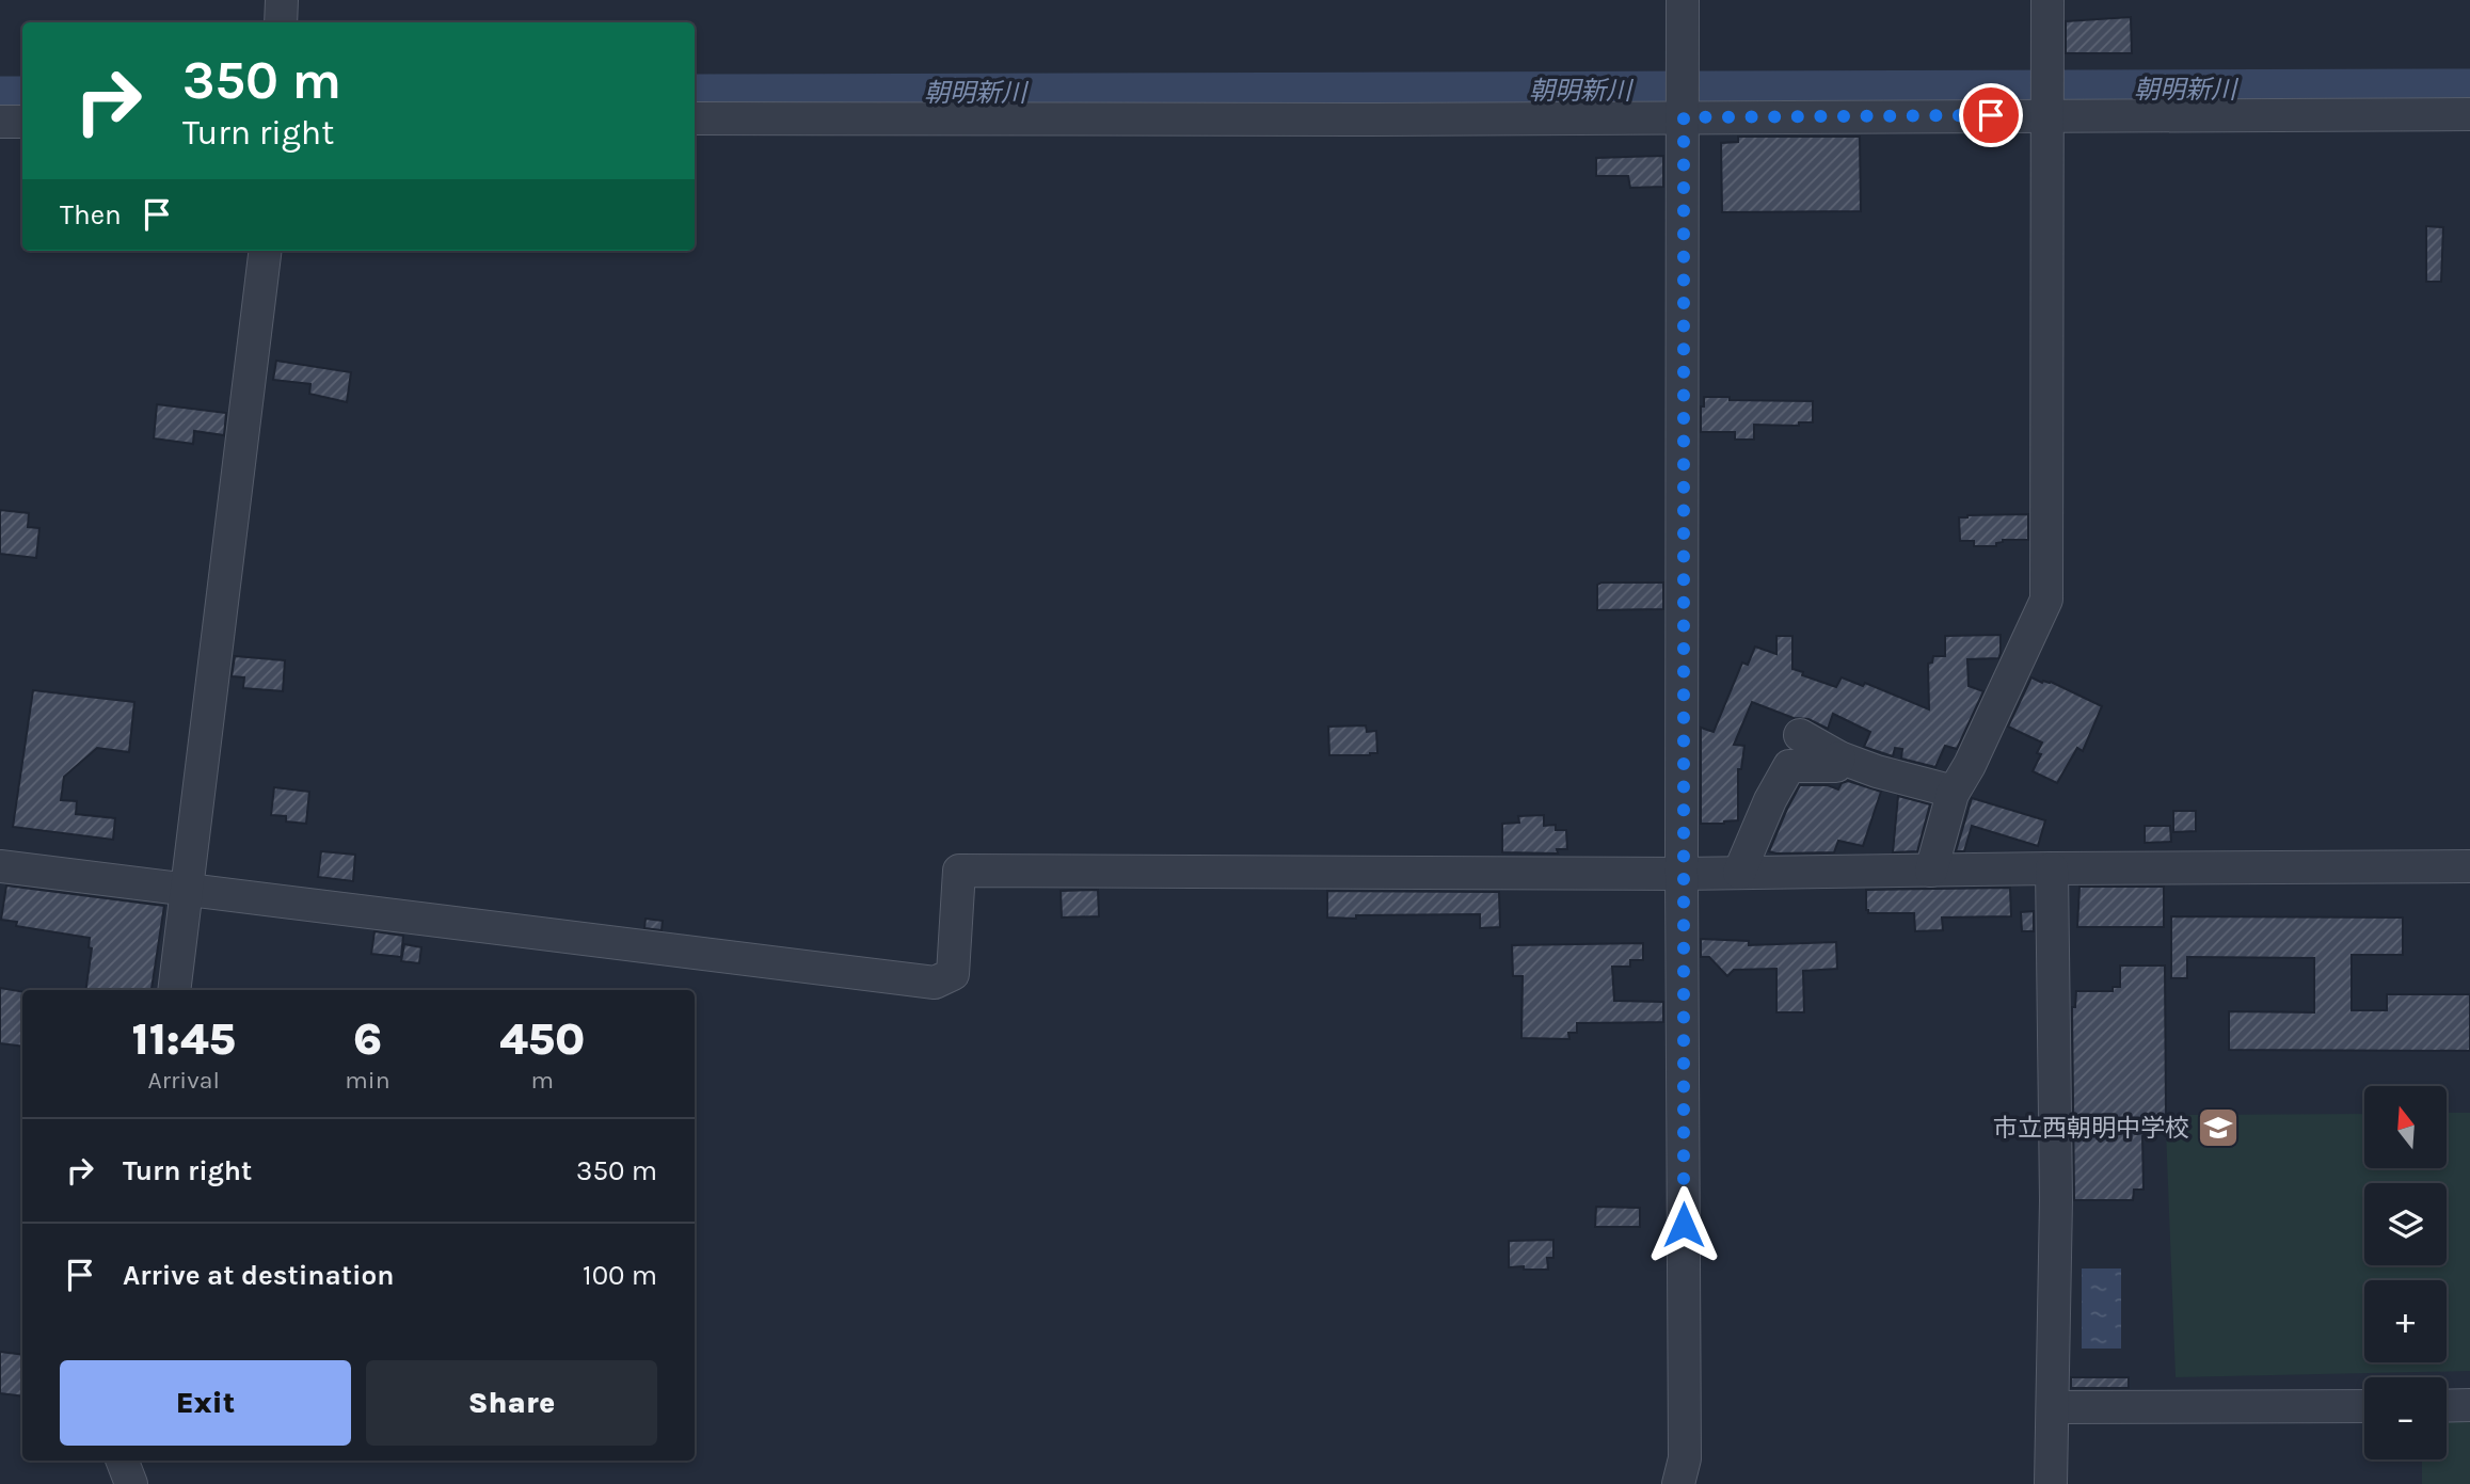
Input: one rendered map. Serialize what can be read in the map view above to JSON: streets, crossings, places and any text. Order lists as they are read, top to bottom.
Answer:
{
  "water": ["朝明新川"],
  "places": {
    "school or university": ["市立西朝明中学校"]
  },
  "north": "top",
  "page": {
    "turn": ["350 m", "Turn right"],
    "then": "Then",
    "eta": [
      "11:45",
      "Arrival",
      "6",
      "min",
      "450",
      "m"
    ],
    "map_buttons": ["+", "−"],
    "list": [
      {
        "name": "Turn right",
        "value": "350 m"
      },
      {
        "name": "Arrive at destination",
        "value": "100 m"
      }
    ],
    "buttons": ["Exit", "Share"]
  }
}
